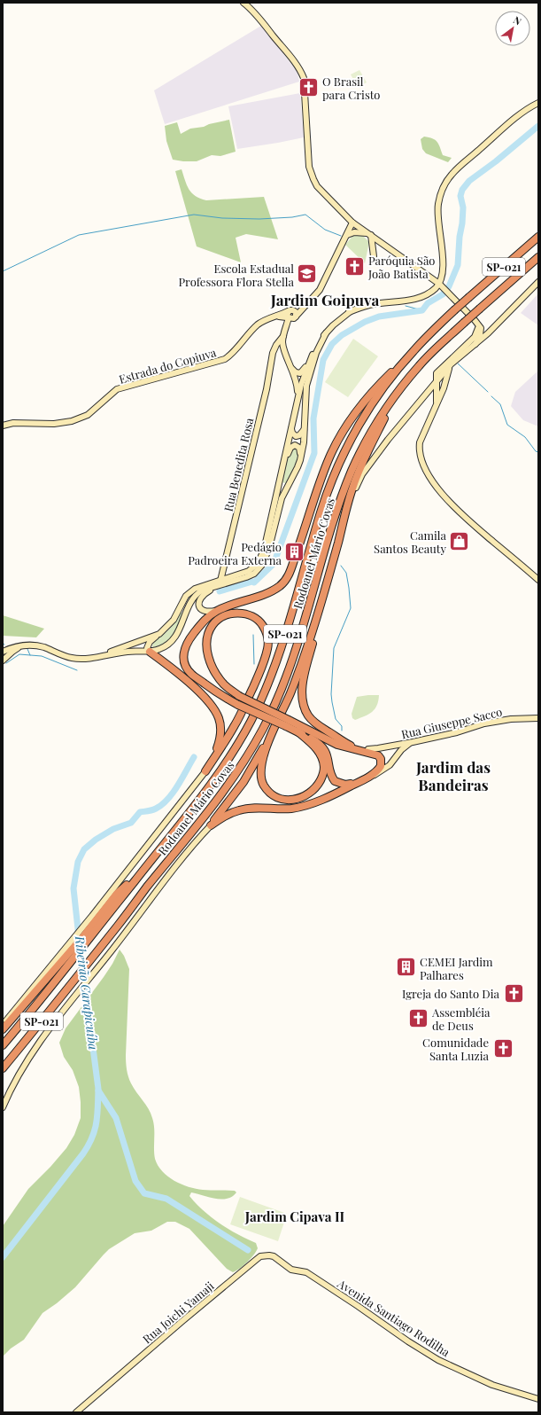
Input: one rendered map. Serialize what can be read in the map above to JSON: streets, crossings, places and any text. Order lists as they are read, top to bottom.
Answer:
{
  "streets": {
    "highway": ["SP-021", "Rodoanel Mário Covas"],
    "main road": [
      "Estrada do Copiuva",
      "Rua Benedita Rosa",
      "Rua Giuseppe Sacco",
      "Rua Joichi Yamaji",
      "Avenida Santiago Rodilha"
    ]
  },
  "crossings": [
    ["Estrada do Copiuva", "Rua Benedita Rosa"],
    ["Rua Joichi Yamaji", "Avenida Santiago Rodilha"]
  ],
  "districts": ["Jardim Goipuva", "Jardim das Bandeiras", "Jardim Cipava II"],
  "water": ["Ribeirão Carapicuíba"],
  "places": {
    "church": [
      "O Brasil para Cristo",
      "Paróquia São João Batista",
      "Igreja do Santo Dia",
      "Assembléia de Deus",
      "Comunidade Santa Luzia"
    ],
    "school or university": ["Escola Estadual Professora Flora Stella"],
    "shop": ["Camila Santos Beauty"],
    "building": ["Pedágio Padroeira Externa", "CEMEI Jardim Palhares"]
  },
  "north": "top right"
}
